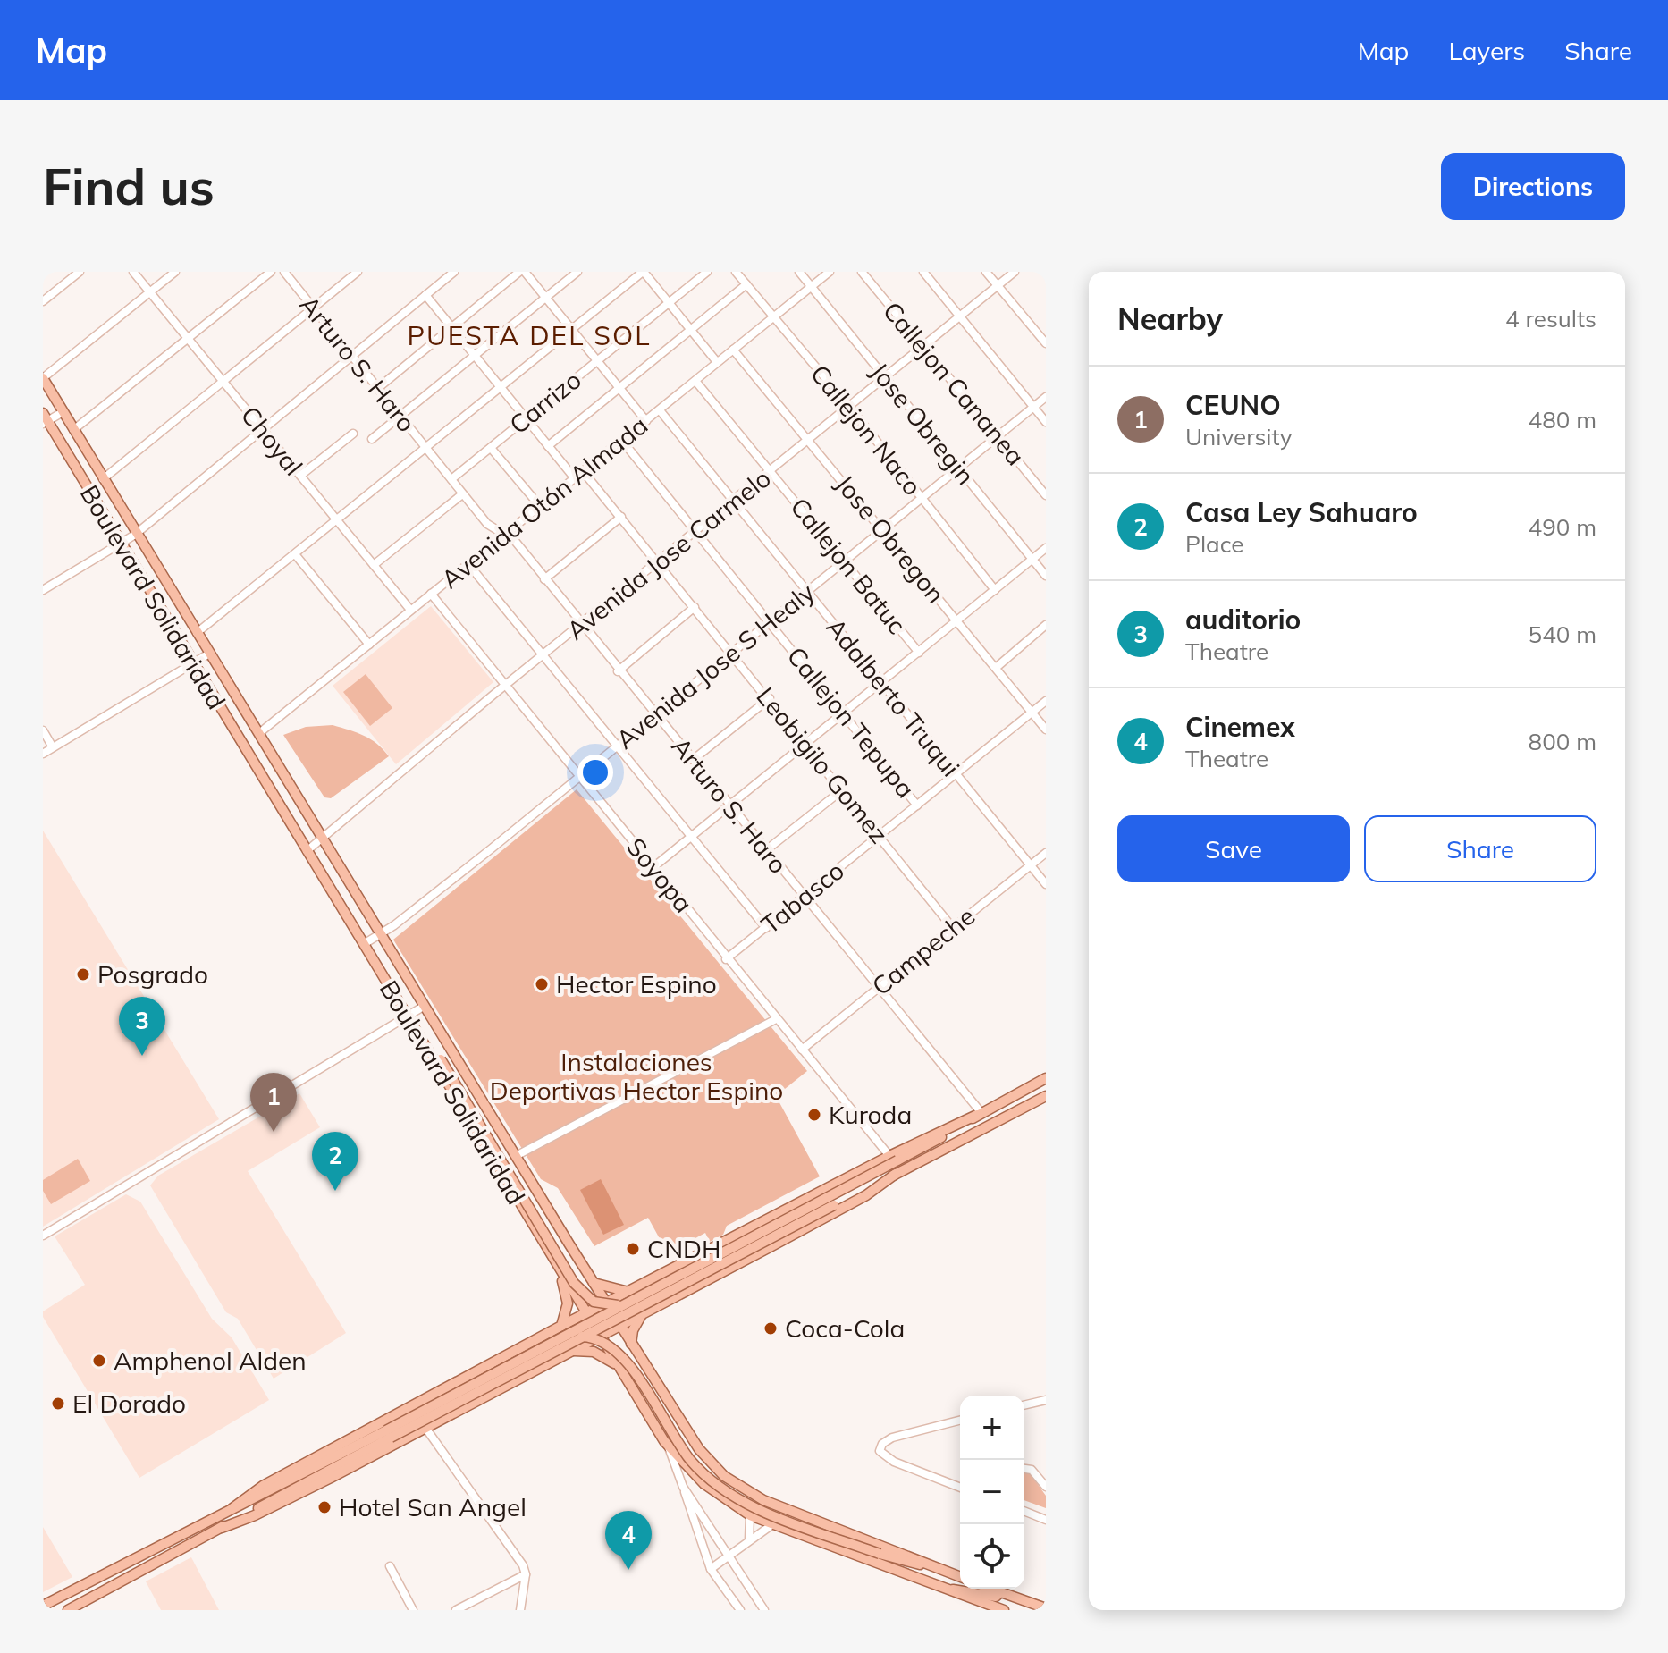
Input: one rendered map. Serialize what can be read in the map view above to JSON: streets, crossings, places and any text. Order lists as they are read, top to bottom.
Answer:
{
  "streets": {
    "main road": ["Boulevard Solidaridad"],
    "street": [
      "Arturo S. Haro",
      "Callejon Cananea",
      "Carrizo",
      "Jose Obregin",
      "Callejon Naco",
      "Choyal",
      "Avenida Otón Almada",
      "Jose Obregon",
      "Avenida Jose Carmelo",
      "Callejon Batuc",
      "Avenida Jose S Healy",
      "Adalberto Truqui",
      "Callejon Tepupa",
      "Leobigilo Gomez",
      "Soyopa",
      "Tabasco",
      "Campeche"
    ]
  },
  "crossings": [
    ["Arturo S. Haro", "Carrizo"],
    ["Arturo S. Haro", "Avenida Otón Almada"],
    ["Arturo S. Haro", "Avenida Jose Carmelo"],
    ["Arturo S. Haro", "Avenida Jose S Healy"],
    ["Arturo S. Haro", "Tabasco"],
    ["Arturo S. Haro", "Campeche"],
    ["Callejon Cananea", "Avenida Jose Carmelo"],
    ["Callejon Cananea", "Avenida Jose S Healy"],
    ["Jose Obregin", "Avenida Otón Almada"],
    ["Jose Obregin", "Avenida Jose Carmelo"],
    ["Jose Obregin", "Avenida Jose S Healy"],
    ["Callejon Naco", "Avenida Otón Almada"],
    ["Callejon Naco", "Avenida Jose Carmelo"],
    ["Callejon Naco", "Avenida Jose S Healy"],
    ["Choyal", "Avenida Otón Almada"],
    ["Avenida Otón Almada", "Jose Obregon"],
    ["Avenida Otón Almada", "Callejon Batuc"],
    ["Avenida Otón Almada", "Boulevard Solidaridad"],
    ["Avenida Otón Almada", "Adalberto Truqui"],
    ["Avenida Otón Almada", "Callejon Tepupa"],
    ["Avenida Otón Almada", "Leobigilo Gomez"],
    ["Avenida Otón Almada", "Soyopa"],
    ["Jose Obregon", "Avenida Jose Carmelo"],
    ["Jose Obregon", "Avenida Jose S Healy"],
    ["Jose Obregon", "Tabasco"],
    ["Avenida Jose Carmelo", "Callejon Batuc"],
    ["Avenida Jose Carmelo", "Boulevard Solidaridad"],
    ["Avenida Jose Carmelo", "Adalberto Truqui"],
    ["Avenida Jose Carmelo", "Callejon Tepupa"],
    ["Avenida Jose Carmelo", "Leobigilo Gomez"],
    ["Avenida Jose Carmelo", "Soyopa"],
    ["Callejon Batuc", "Avenida Jose S Healy"],
    ["Boulevard Solidaridad", "Avenida Jose S Healy"],
    ["Avenida Jose S Healy", "Adalberto Truqui"],
    ["Avenida Jose S Healy", "Callejon Tepupa"],
    ["Avenida Jose S Healy", "Leobigilo Gomez"],
    ["Avenida Jose S Healy", "Soyopa"],
    ["Adalberto Truqui", "Tabasco"],
    ["Adalberto Truqui", "Campeche"],
    ["Callejon Tepupa", "Tabasco"],
    ["Leobigilo Gomez", "Tabasco"],
    ["Leobigilo Gomez", "Campeche"],
    ["Soyopa", "Tabasco"],
    ["Soyopa", "Campeche"]
  ],
  "districts": ["PUESTA DEL SOL"],
  "parks": ["Instalaciones Deportivas Hector Espino"],
  "places": [
    "Posgrado",
    "Hector Espino",
    "Kuroda",
    "CNDH",
    "Coca-Cola",
    "Amphenol Alden",
    "El Dorado",
    "Hotel San Angel"
  ],
  "page": {
    "header": "Map",
    "nav": ["Map", "Layers", "Share"],
    "buttons": [
      "Directions",
      ["Save", "Share"]
    ],
    "title": "Find us",
    "heading": ["Nearby", "4 results"],
    "list": [
      {
        "mark": "1",
        "name": "CEUNO",
        "note": "University",
        "value": "480 m"
      },
      {
        "mark": "2",
        "name": "Casa Ley Sahuaro",
        "note": "Place",
        "value": "490 m"
      },
      {
        "mark": "3",
        "name": "auditorio",
        "note": "Theatre",
        "value": "540 m"
      },
      {
        "mark": "4",
        "name": "Cinemex",
        "note": "Theatre",
        "value": "800 m"
      }
    ],
    "pins": [
      "3",
      "1",
      "2",
      "4"
    ],
    "map_buttons": ["+", "−"]
  }
}
